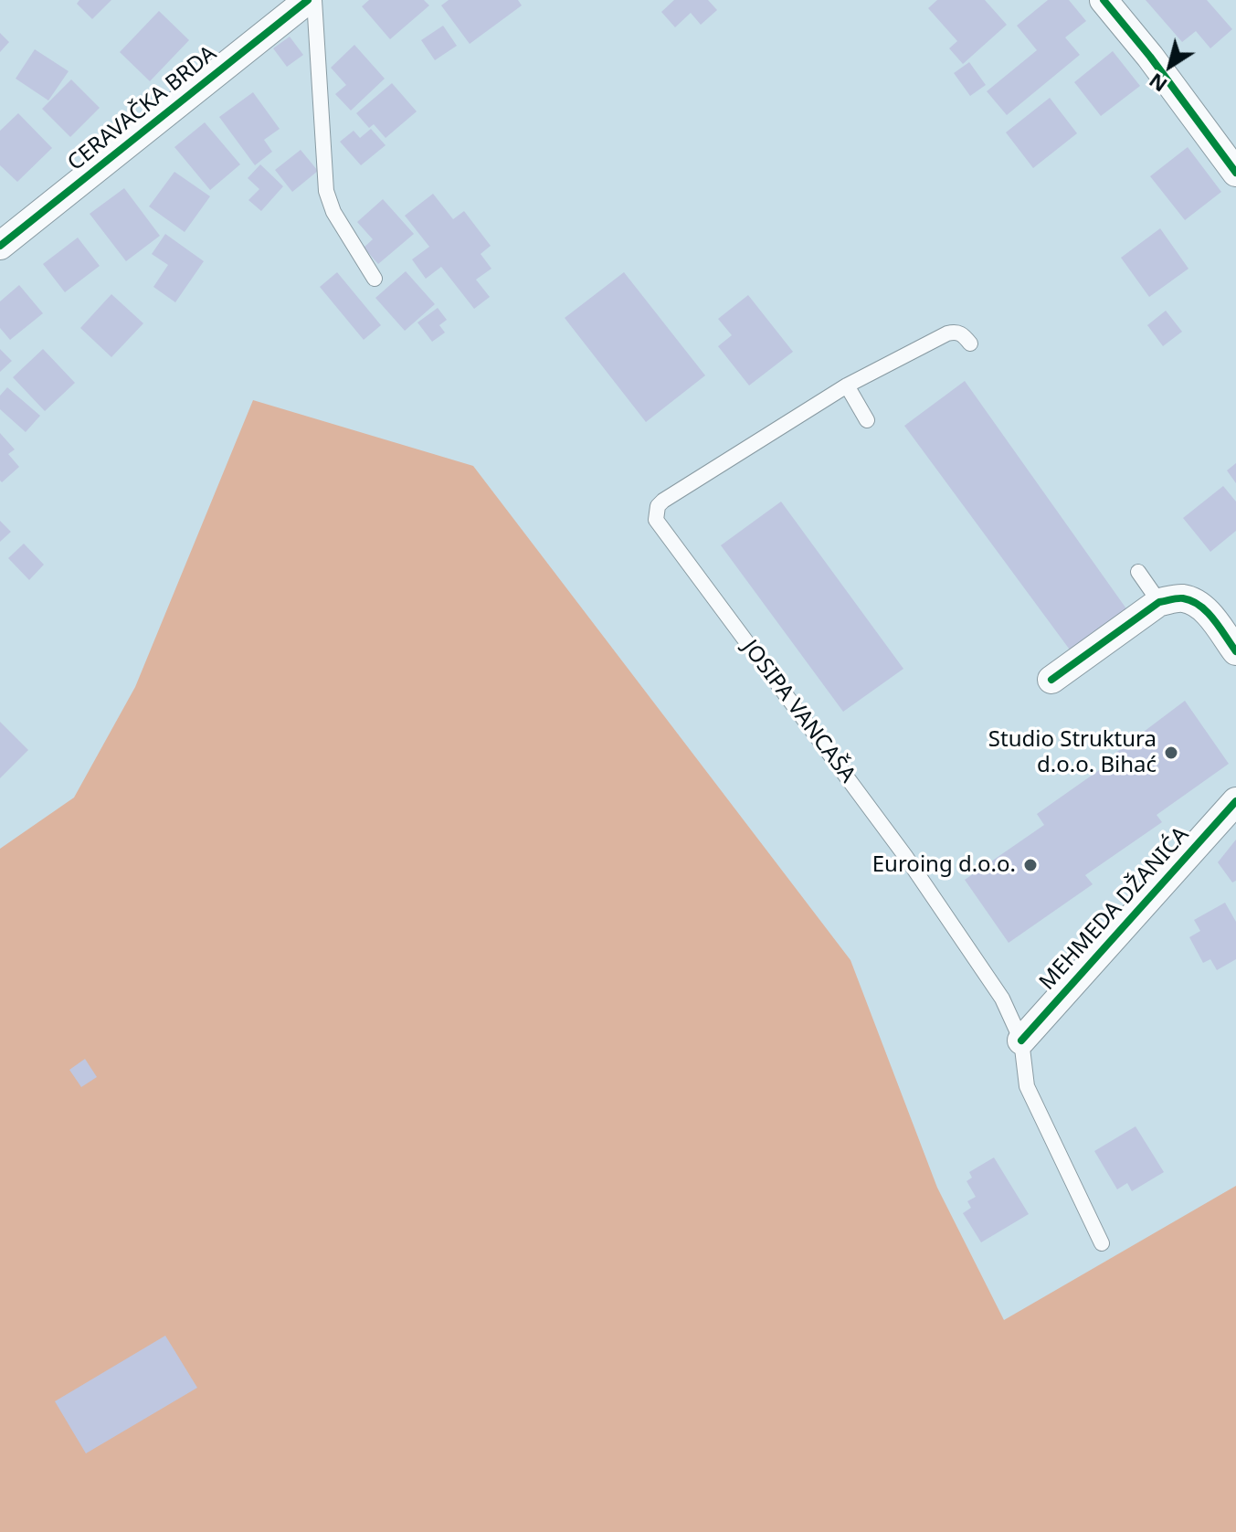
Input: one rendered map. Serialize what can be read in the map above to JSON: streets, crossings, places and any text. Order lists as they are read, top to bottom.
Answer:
{
  "streets": {
    "street": ["CERAVAČKA BRDA", "MEHMEDA DŽANIĆA"],
    "lane": ["JOSIPA VANCAŠA"]
  },
  "crossings": [
    ["JOSIPA VANCAŠA", "MEHMEDA DŽANIĆA"]
  ],
  "places": ["Studio Struktura d.o.o. Bihać", "Euroing d.o.o."],
  "north": "bottom left"
}
